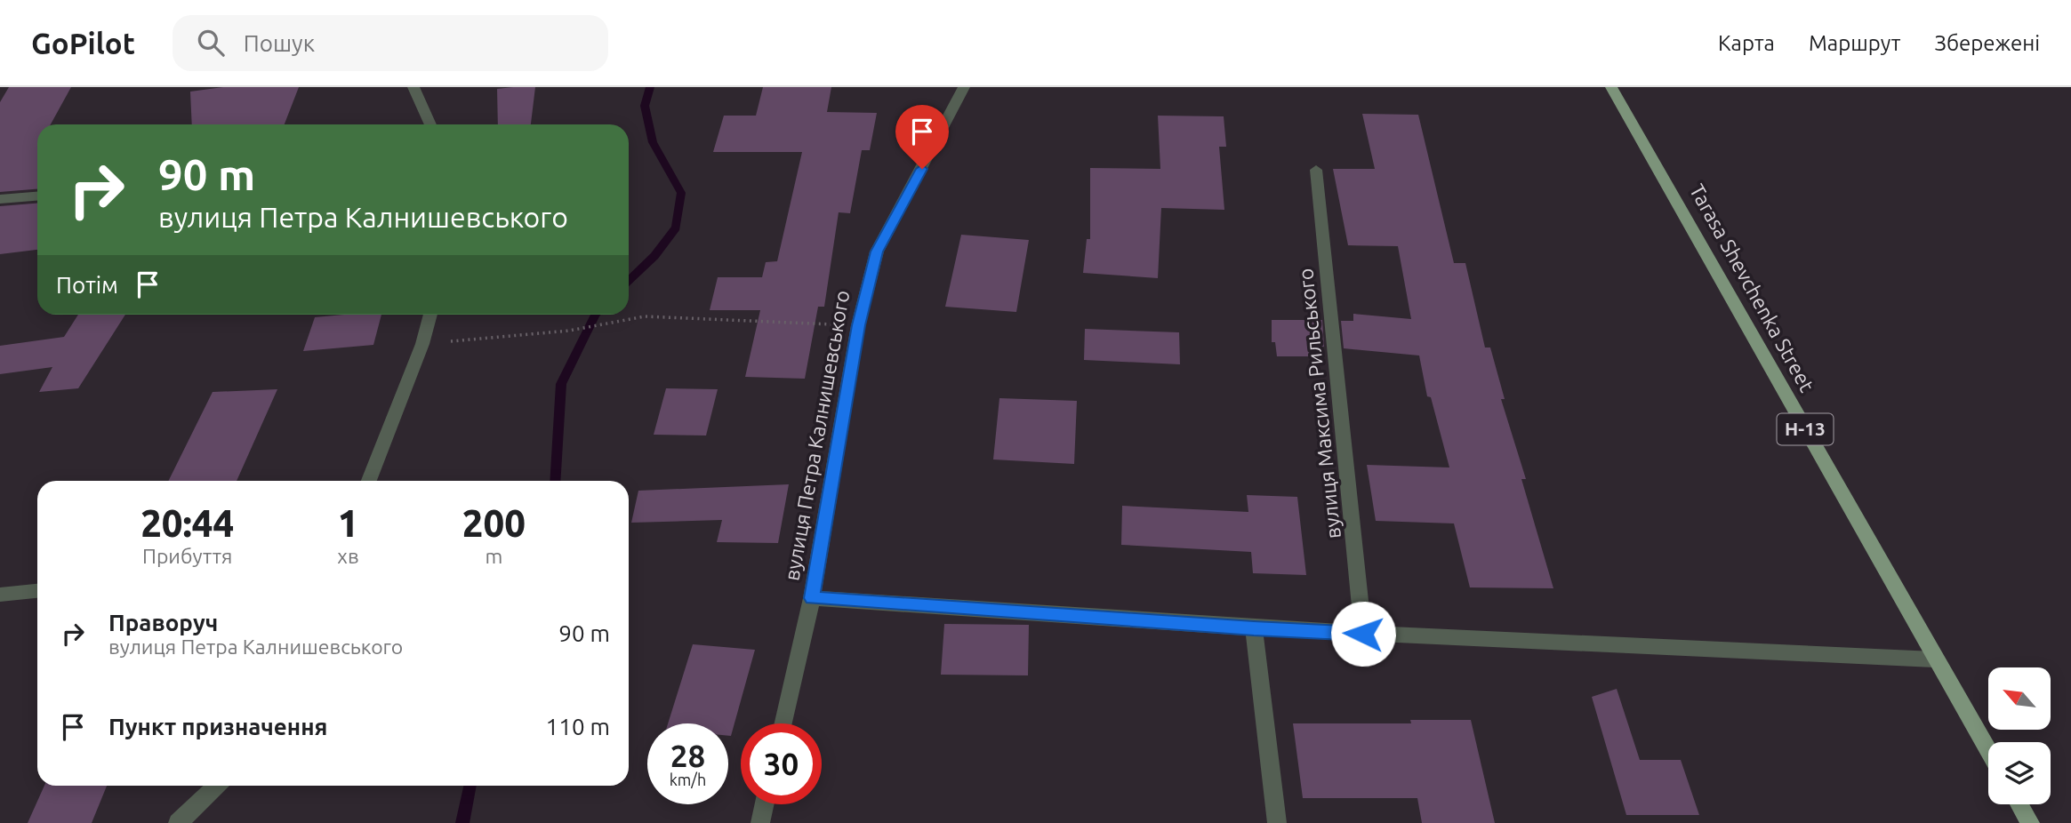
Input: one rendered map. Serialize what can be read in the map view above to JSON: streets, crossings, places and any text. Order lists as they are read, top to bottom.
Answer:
{
  "streets": {
    "main road": ["Tarasa Shevchenka Street", "Н-13"],
    "street": ["вулиця Максима Рильського", "вулиця Петра Калнишевського"]
  },
  "north": "top left",
  "page": {
    "header": "GoPilot",
    "search": "Пошук",
    "nav": ["Карта", "Маршрут", "Збережені"],
    "turn": ["90 m", "вулиця Петра Калнишевського"],
    "then": "Потім",
    "eta": [
      "20:44",
      "Прибуття",
      "1",
      "хв",
      "200",
      "m"
    ],
    "list": [
      {
        "name": "Праворуч",
        "note": "вулиця Петра Калнишевського",
        "value": "90 m"
      },
      {
        "name": "Пункт призначення",
        "value": "110 m"
      }
    ],
    "speed": "28 km/h",
    "limit": "30"
  }
}
